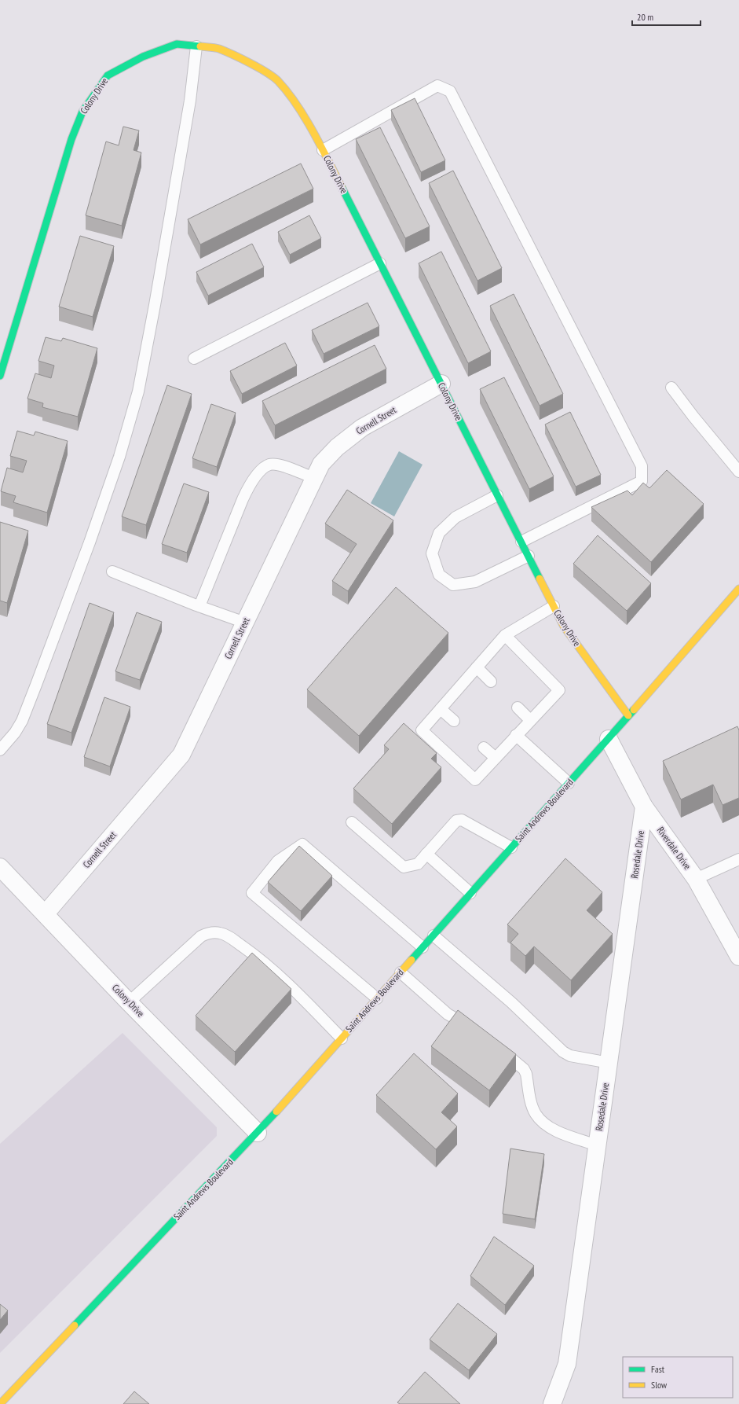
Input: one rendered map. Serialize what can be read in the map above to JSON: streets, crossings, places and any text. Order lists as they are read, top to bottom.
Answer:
{
  "streets": {
    "street": [
      "Colony Drive",
      "Cornell Street",
      "Saint Andrews Boulevard",
      "Riverdale Drive",
      "Rosedale Drive"
    ]
  },
  "crossings": [
    ["Colony Drive", "Cornell Street"],
    ["Colony Drive", "Saint Andrews Boulevard"],
    ["Saint Andrews Boulevard", "Riverdale Drive"],
    ["Riverdale Drive", "Rosedale Drive"]
  ],
  "legend": ["Fast", "Slow"],
  "scale_bar": "20 m"
}
